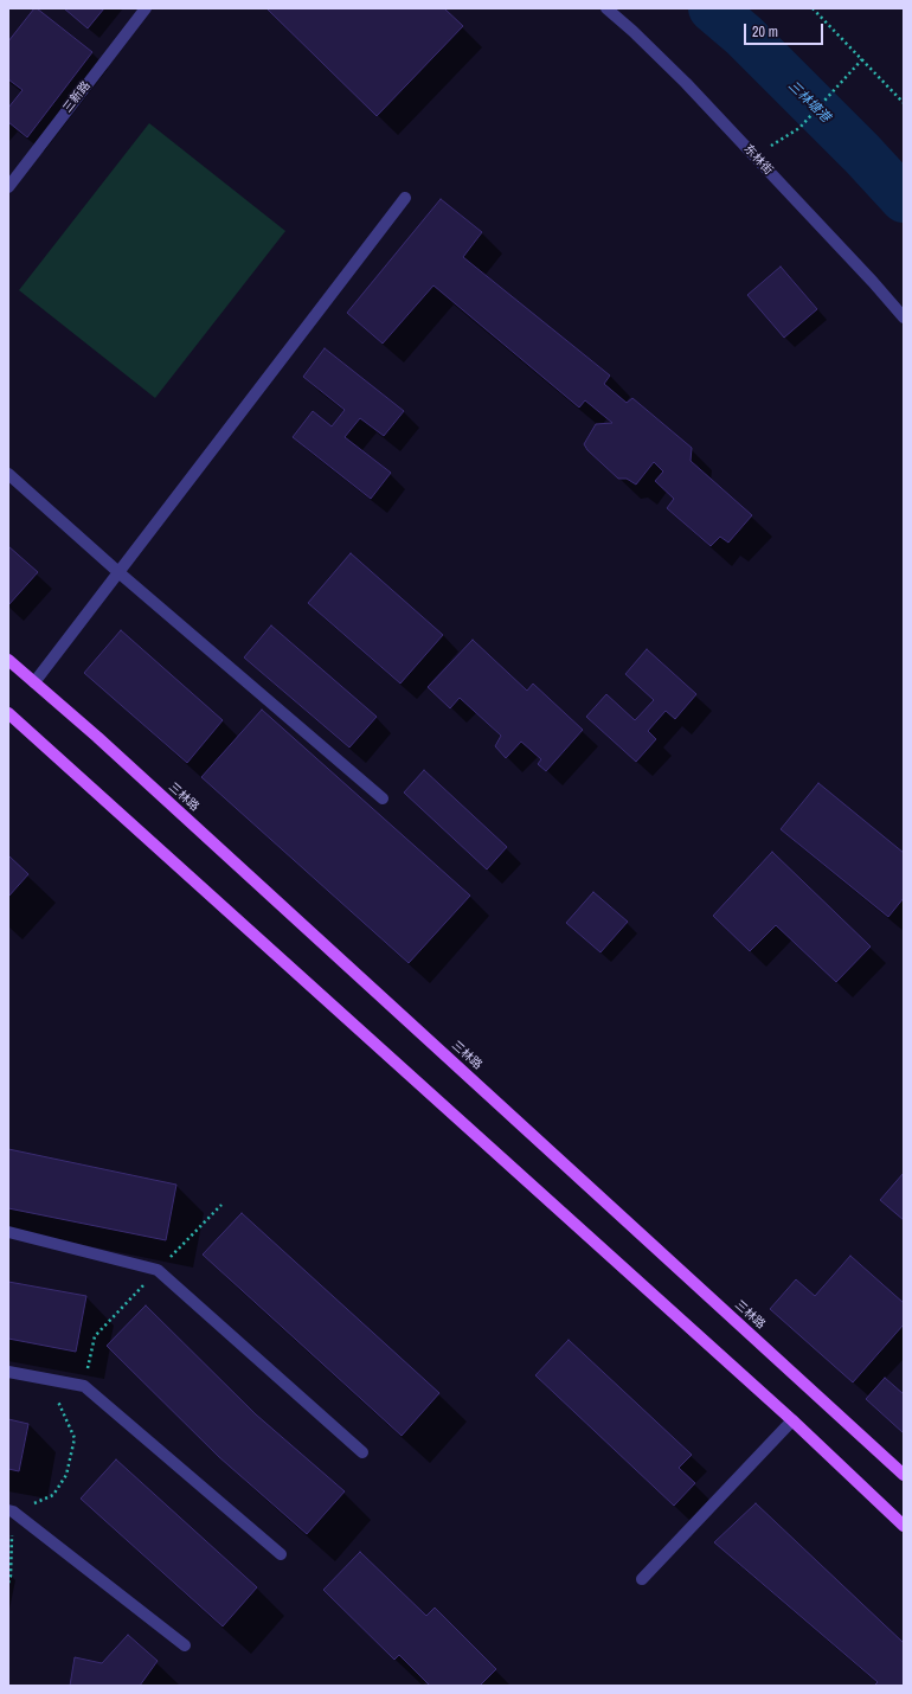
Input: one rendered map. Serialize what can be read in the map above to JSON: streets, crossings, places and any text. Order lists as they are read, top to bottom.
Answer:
{
  "streets": {
    "main road": ["三林路"],
    "street": ["三新路", "东林街"]
  },
  "water": ["三林塘港"],
  "scale_bar": "20 m"
}
